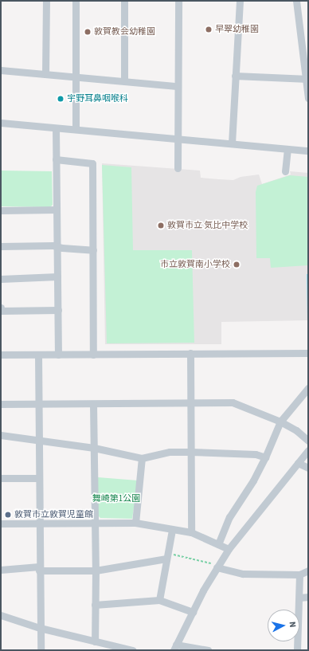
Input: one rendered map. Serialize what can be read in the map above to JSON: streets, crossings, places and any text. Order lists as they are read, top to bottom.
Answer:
{
  "parks": ["舞崎第1公園"],
  "places": [
    "早翠幼稚園",
    "敦賀教会幼稚園",
    "宇野耳鼻咽喉科",
    "敦賀市立 気比中学校",
    "市立敦賀南小学校",
    "敦賀市立敦賀児童館"
  ],
  "north": "right"
}
